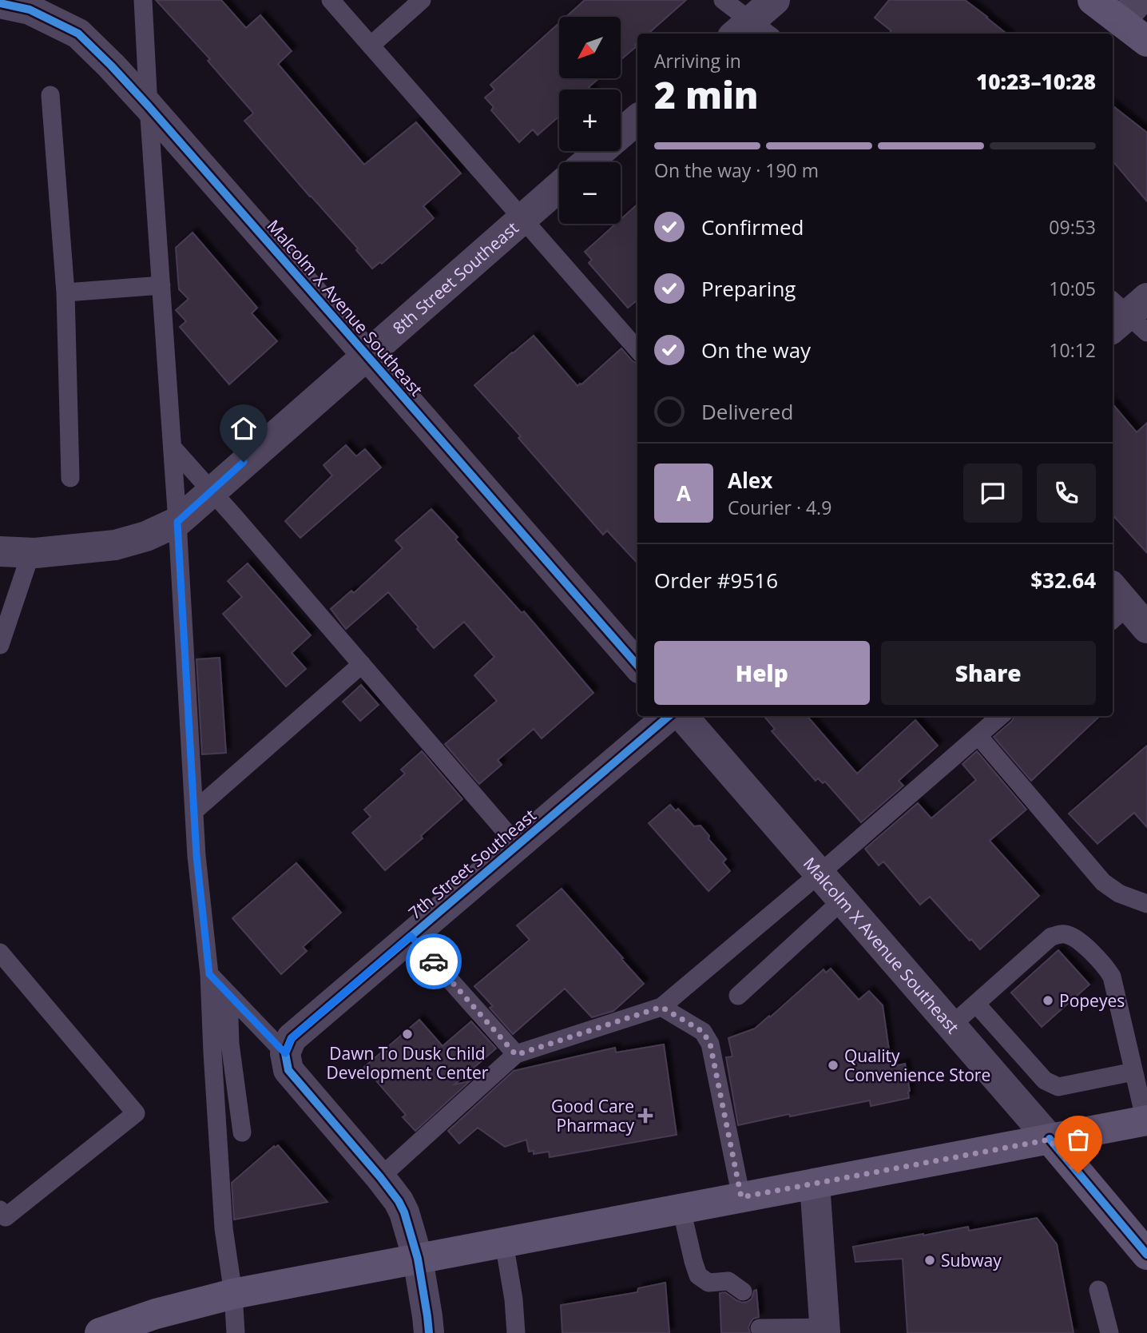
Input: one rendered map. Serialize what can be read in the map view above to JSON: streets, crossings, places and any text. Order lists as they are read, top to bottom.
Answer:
{
  "streets": {
    "main road": ["Malcolm X Avenue Southeast"],
    "street": ["8th Street Southeast", "7th Street Southeast"]
  },
  "crossings": [
    ["8th Street Southeast", "Malcolm X Avenue Southeast"]
  ],
  "places": {
    "other": [
      "Popeyes",
      "Dawn To Dusk Child Development Center",
      "Quality Convenience Store",
      "Subway"
    ],
    "health": ["Good Care Pharmacy"]
  },
  "north": "bottom left",
  "page": {
    "map_buttons": ["+", "−"],
    "heading": ["2 min", "Arriving in", "10:23–10:28"],
    "panel": [
      "Alex",
      "Courier · 4.9",
      "Order #9516",
      "$32.64"
    ],
    "bar": "On the way · 190 m",
    "list": [
      ["Confirmed", "09:53"],
      ["Preparing", "10:05"],
      ["On the way", "10:12"],
      "Delivered"
    ],
    "round": "A",
    "buttons": ["Help", "Share"]
  }
}
